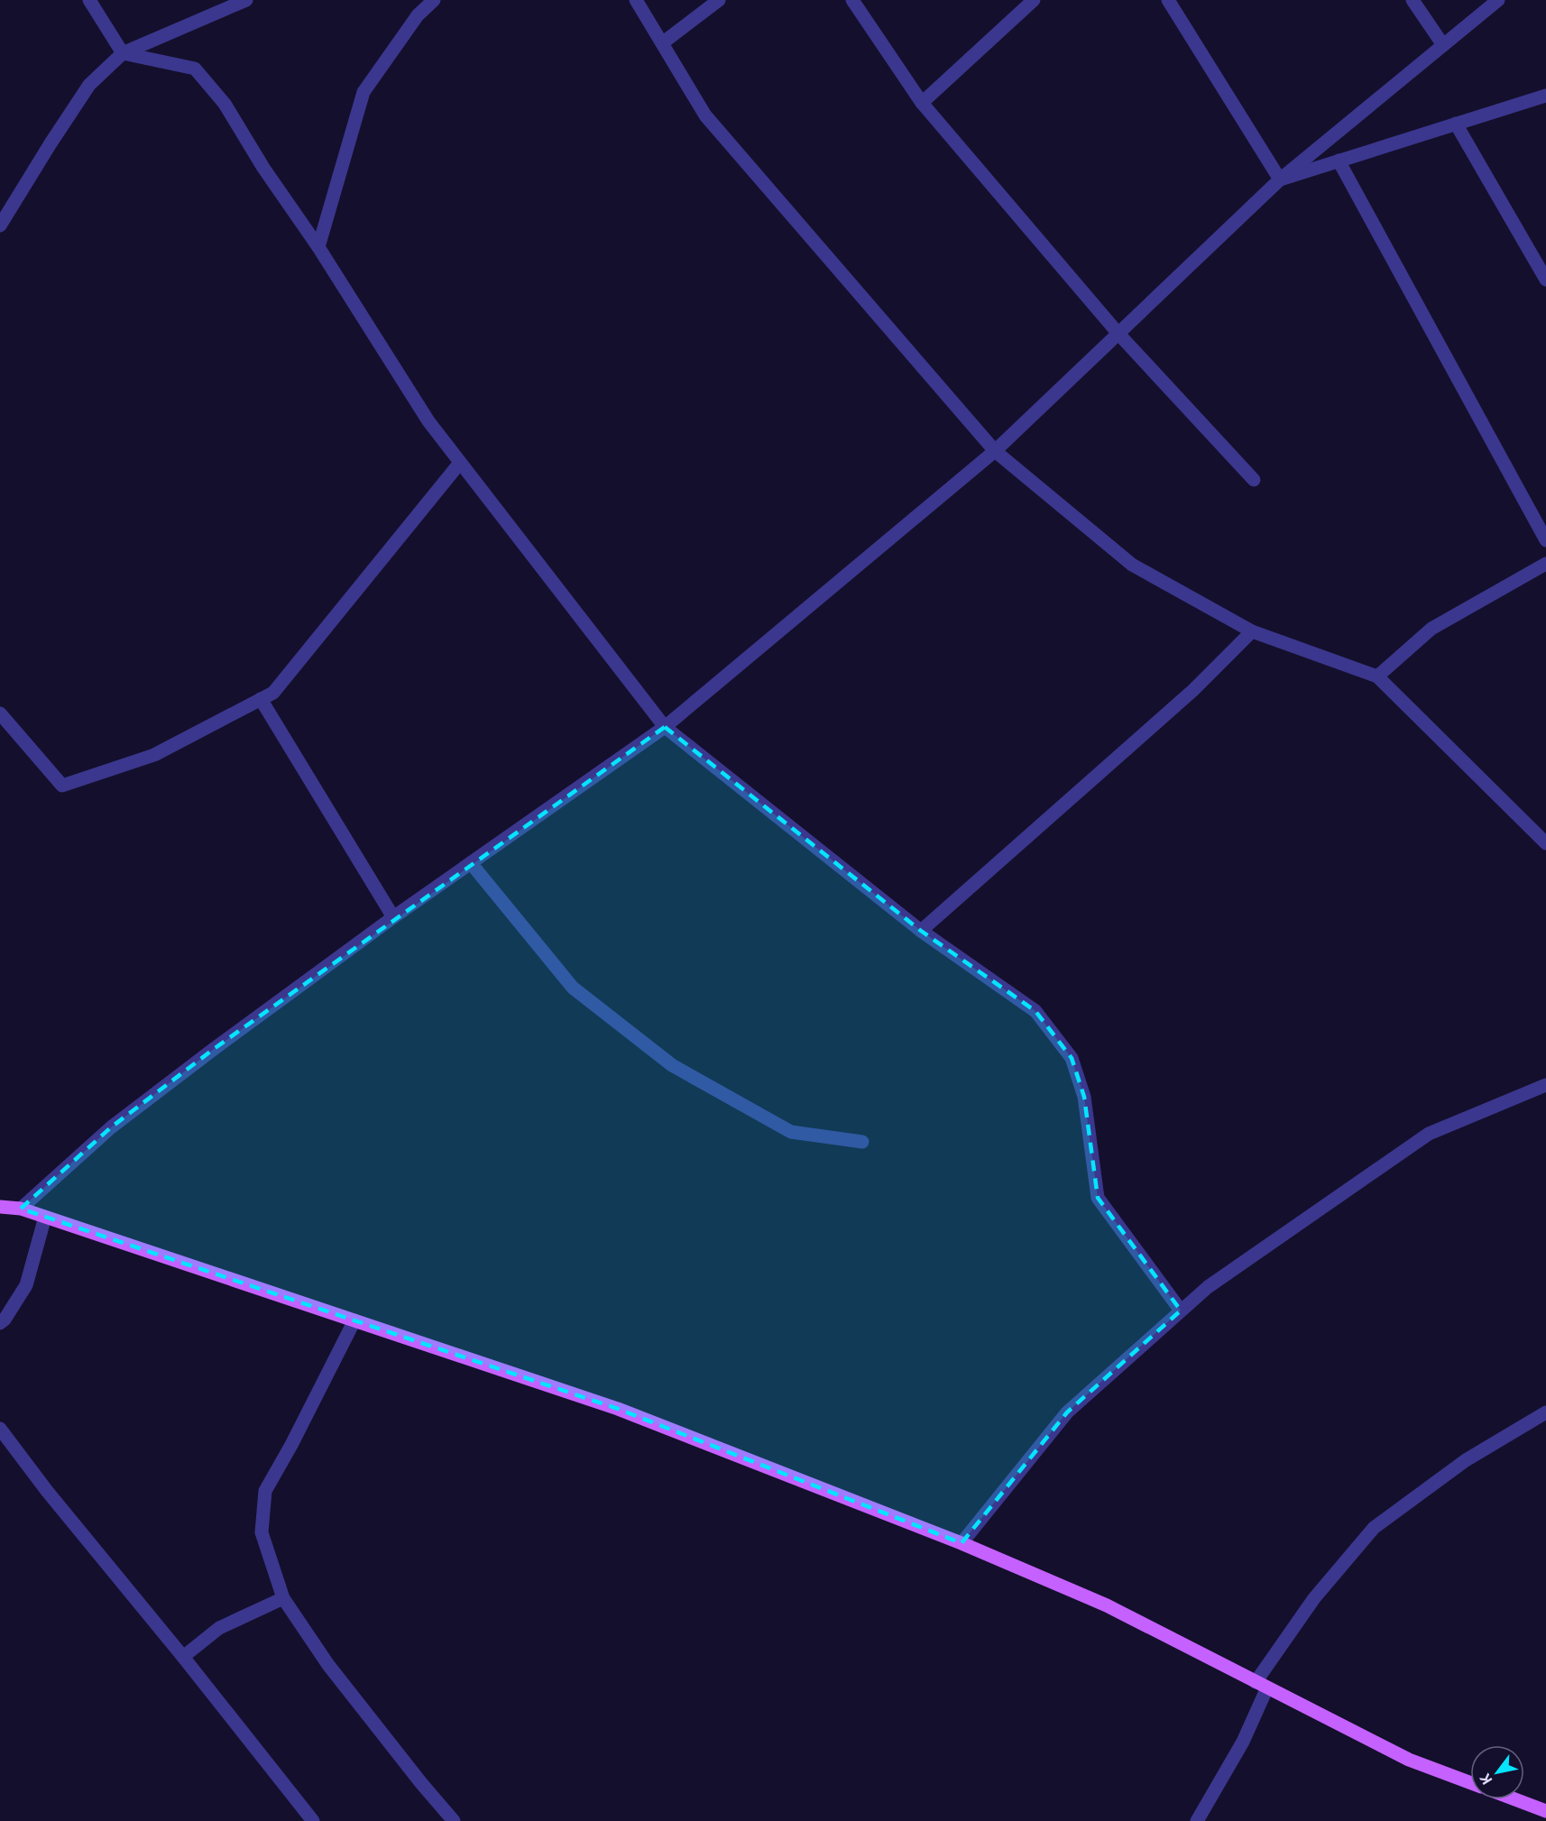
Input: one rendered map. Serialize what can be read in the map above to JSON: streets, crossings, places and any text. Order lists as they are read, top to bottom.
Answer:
{
  "north": "bottom left"
}
